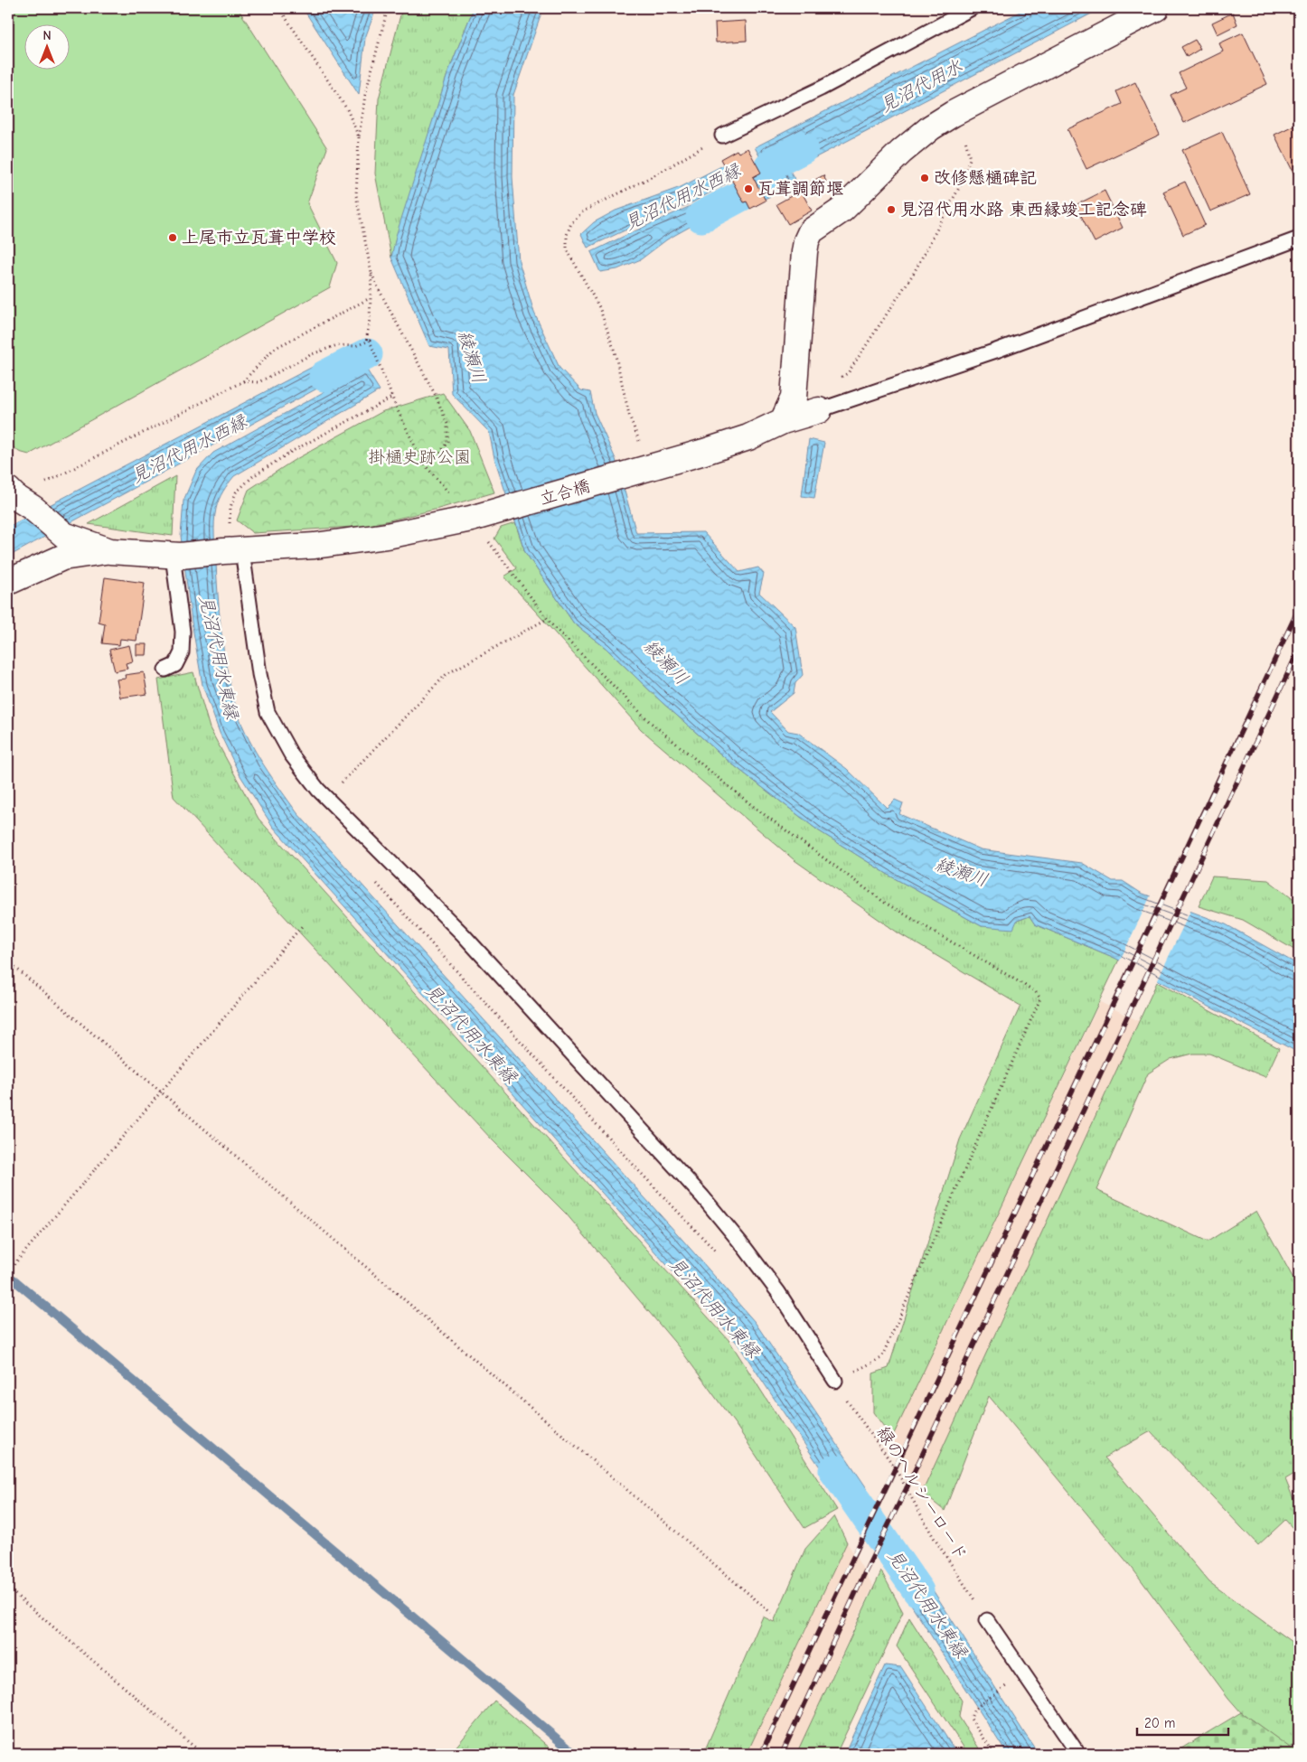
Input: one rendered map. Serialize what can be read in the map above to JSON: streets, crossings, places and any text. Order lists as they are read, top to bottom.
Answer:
{
  "streets": {
    "street": ["立合橋"],
    "path": ["緑のヘルシーロード"]
  },
  "water": [
    "見沼代用水",
    "見沼代用水西縁",
    "綾瀬川",
    "見沼代用水東縁"
  ],
  "parks": ["掛樋史跡公園"],
  "places": [
    "改修懸樋碑記",
    "瓦葺調節堰",
    "見沼代用水路 東西縁竣工記念碑",
    "上尾市立瓦葺中学校"
  ],
  "scale_bar": "20 m",
  "north": "top"
}
